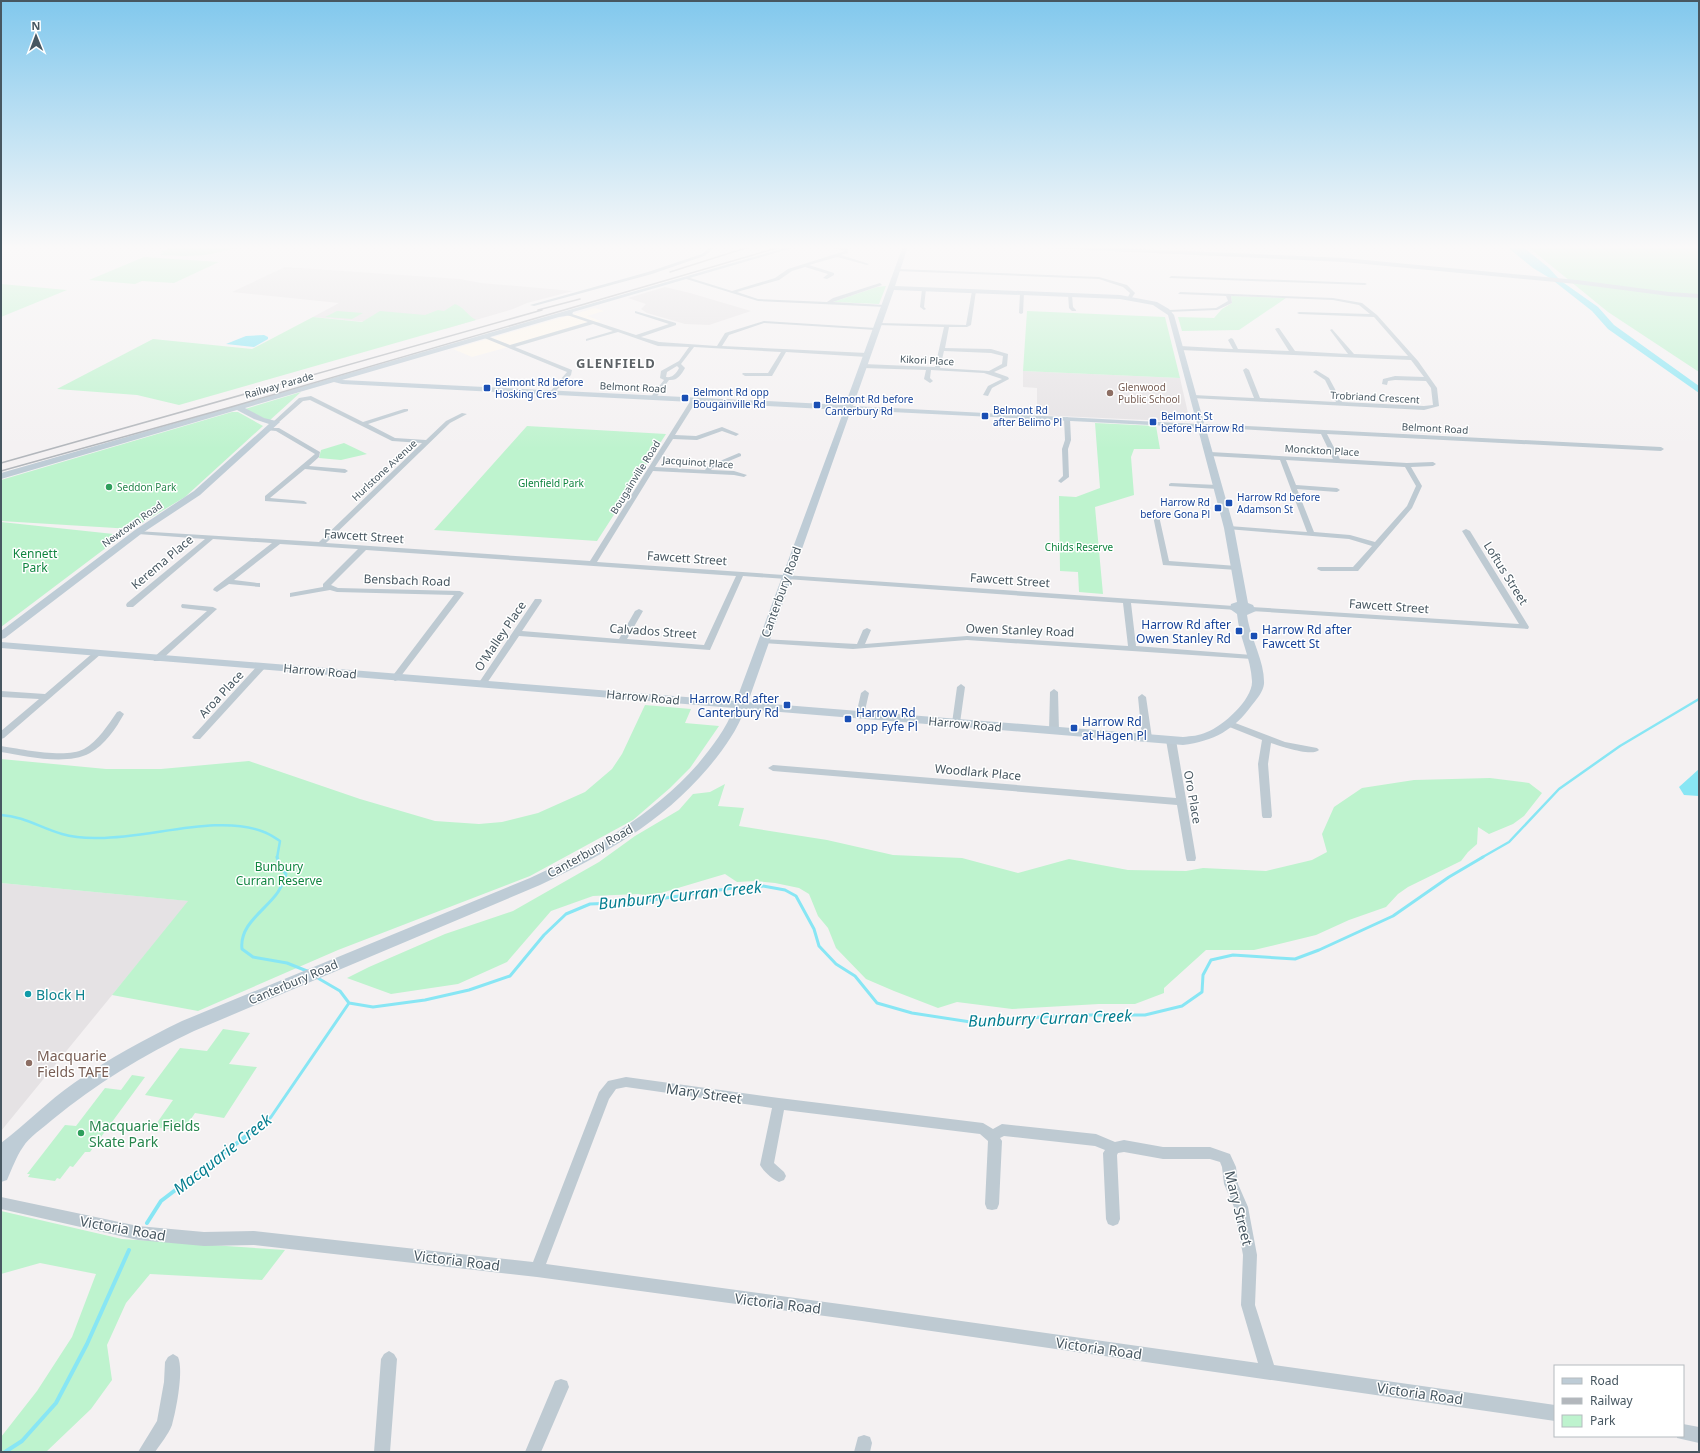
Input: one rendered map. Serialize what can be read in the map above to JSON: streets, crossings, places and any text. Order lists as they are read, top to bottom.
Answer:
{
  "streets": {
    "street": [
      "Kikori Place",
      "Railway Parade",
      "Belmont Road",
      "Trobriand Crescent",
      "Monckton Place",
      "Jacquinot Place",
      "Hurlstone Avenue",
      "Bougainville Road",
      "Newtown Road",
      "Fawcett Street",
      "Kerema Place",
      "Loftus Street",
      "Bensbach Road",
      "Canterbury Road",
      "Owen Stanley Road",
      "Calvados Street",
      "O'Malley Place",
      "Harrow Road",
      "Aroa Place",
      "Woodlark Place",
      "Oro Place",
      "Mary Street",
      "Victoria Road"
    ]
  },
  "crossings": [
    ["Kikori Place", "Canterbury Road"],
    ["Railway Parade", "Belmont Road"],
    ["Belmont Road", "Bougainville Road"],
    ["Belmont Road", "Canterbury Road"],
    ["Belmont Road", "Harrow Road"],
    ["Trobriand Crescent", "Harrow Road"],
    ["Monckton Place", "Harrow Road"],
    ["Jacquinot Place", "Bougainville Road"],
    ["Hurlstone Avenue", "Fawcett Street"],
    ["Bougainville Road", "Fawcett Street"],
    ["Newtown Road", "Fawcett Street"],
    ["Fawcett Street", "Kerema Place"],
    ["Fawcett Street", "Loftus Street"],
    ["Fawcett Street", "Bensbach Road"],
    ["Fawcett Street", "Canterbury Road"],
    ["Fawcett Street", "Calvados Street"],
    ["Fawcett Street", "Harrow Road"],
    ["Bensbach Road", "Harrow Road"],
    ["Canterbury Road", "Owen Stanley Road"],
    ["Canterbury Road", "Harrow Road"],
    ["Owen Stanley Road", "Harrow Road"],
    ["Calvados Street", "O'Malley Place"],
    ["O'Malley Place", "Harrow Road"],
    ["Harrow Road", "Aroa Place"],
    ["Harrow Road", "Oro Place"],
    ["Woodlark Place", "Oro Place"],
    ["Mary Street", "Victoria Road"]
  ],
  "districts": ["GLENFIELD"],
  "water": ["Bunburry Curran Creek", "Macquarie Creek"],
  "parks": [
    "Glenfield Park",
    "Childs Reserve",
    "Kennett Park",
    "Bunbury Curran Reserve"
  ],
  "places": {
    "transit": [
      "Belmont Rd before Hosking Cres",
      "Belmont Rd opp Bougainville Rd",
      "Belmont Rd before Canterbury Rd",
      "Belmont Rd after Belimo Pl",
      "Belmont St before Harrow Rd",
      "Harrow Rd before Adamson St",
      "Harrow Rd before Gona Pl",
      "Harrow Rd after Owen Stanley Rd",
      "Harrow Rd after Fawcett St",
      "Harrow Rd after Canterbury Rd",
      "Harrow Rd opp Fyfe Pl",
      "Harrow Rd at Hagen Pl"
    ],
    "other": [
      "Glenwood Public School",
      "Seddon Park",
      "Block H",
      "Macquarie Fields TAFE",
      "Macquarie Fields Skate Park"
    ]
  },
  "legend": ["Road", "Railway", "Park"],
  "north": "top"
}
